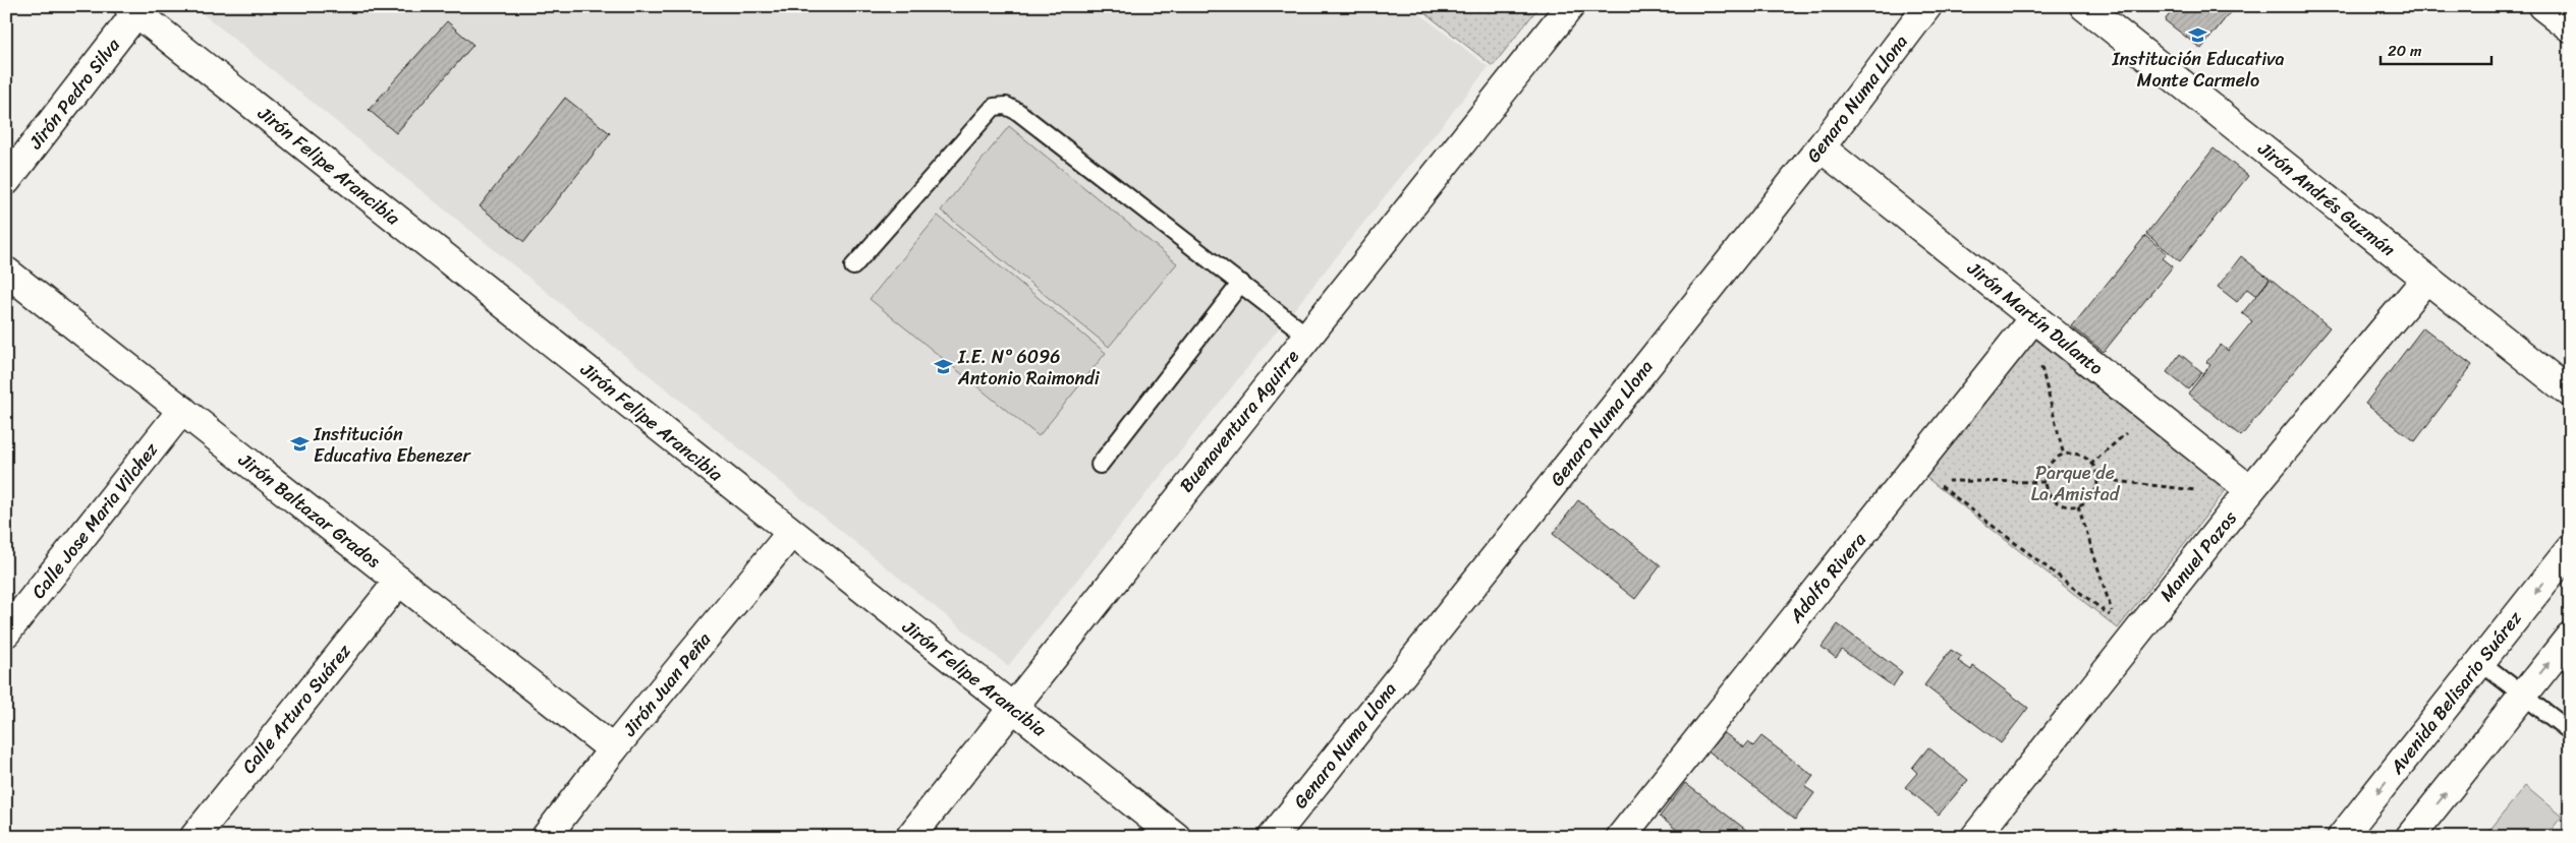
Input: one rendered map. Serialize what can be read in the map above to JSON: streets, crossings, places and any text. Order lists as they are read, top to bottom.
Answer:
{
  "streets": {
    "street": [
      "Jirón Pedro Silva",
      "Genaro Numa Llona",
      "Jirón Felipe Arancibia",
      "Jirón Andrés Guzmán",
      "Jirón Martín Dulanto",
      "Buenaventura Aguirre",
      "Jirón Baltazar Grados",
      "Calle Jose Maria Vilchez",
      "Manuel Pazos",
      "Adolfo Rivera",
      "Jirón Juan Peña",
      "Avenida Belisario Suárez",
      "Calle Arturo Suárez"
    ]
  },
  "crossings": [
    ["Jirón Pedro Silva", "Jirón Felipe Arancibia"],
    ["Genaro Numa Llona", "Jirón Martín Dulanto"],
    ["Jirón Felipe Arancibia", "Buenaventura Aguirre"],
    ["Jirón Felipe Arancibia", "Jirón Juan Peña"],
    ["Jirón Andrés Guzmán", "Manuel Pazos"],
    ["Jirón Martín Dulanto", "Manuel Pazos"],
    ["Jirón Martín Dulanto", "Adolfo Rivera"],
    ["Jirón Baltazar Grados", "Calle Jose Maria Vilchez"],
    ["Jirón Baltazar Grados", "Jirón Juan Peña"],
    ["Jirón Baltazar Grados", "Calle Arturo Suárez"]
  ],
  "parks": ["Parque de La Amistad"],
  "places": {
    "school or university": ["Institución Educativa Monte Carmelo", "I.E. N° 6096 Antonio Raimondi", "Institución Educativa Ebenezer"]
  },
  "scale_bar": "20 m"
}
